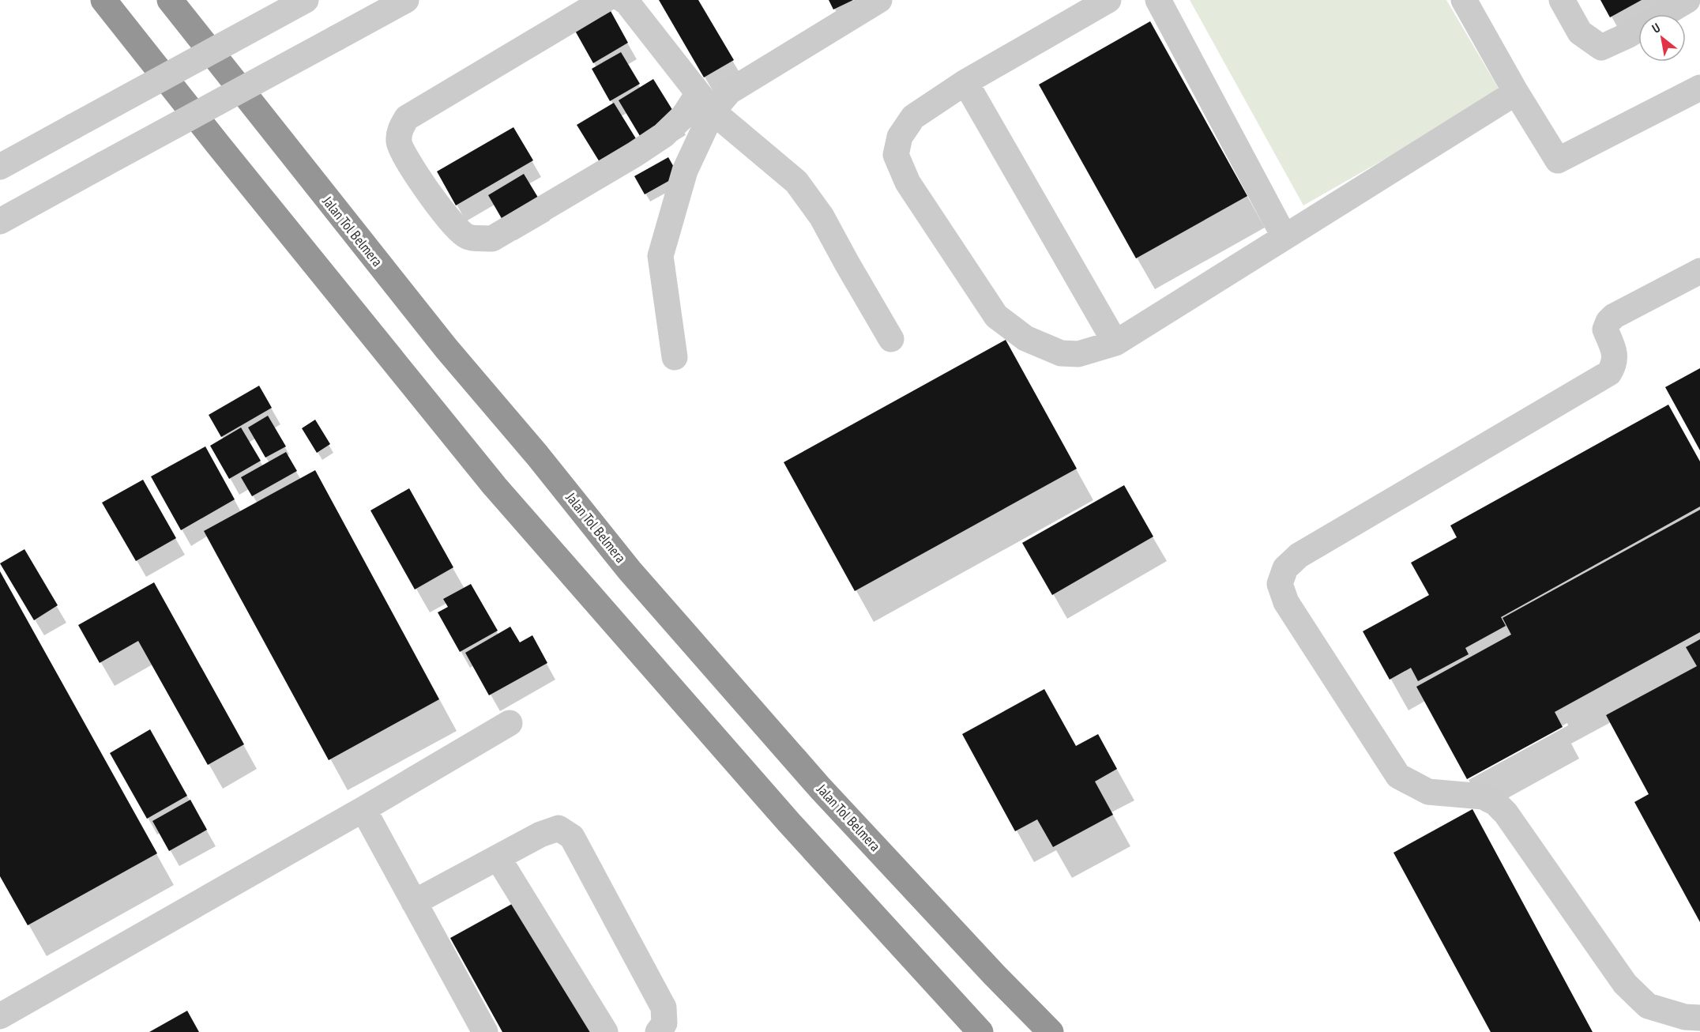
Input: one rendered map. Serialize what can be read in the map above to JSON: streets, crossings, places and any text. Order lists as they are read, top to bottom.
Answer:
{
  "streets": {
    "highway": ["Jalan Tol Belmera"]
  },
  "north": "top left"
}
